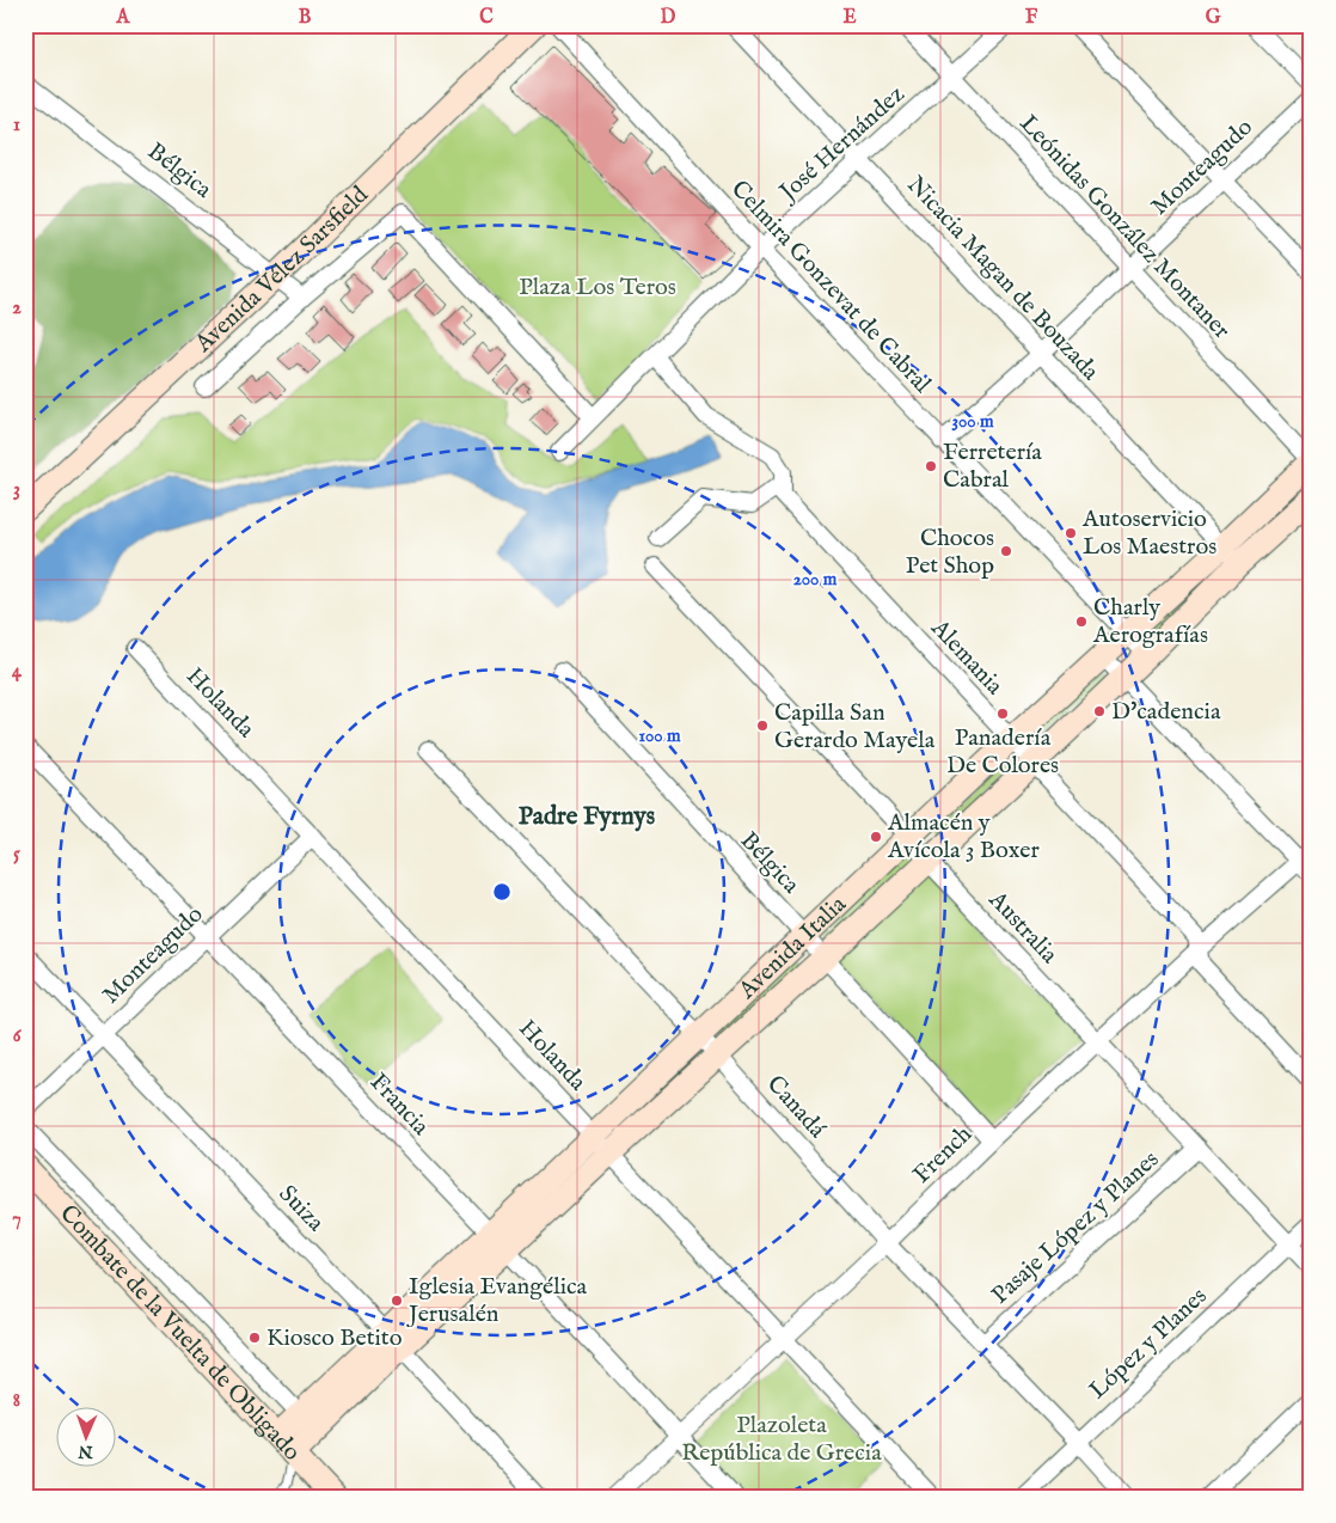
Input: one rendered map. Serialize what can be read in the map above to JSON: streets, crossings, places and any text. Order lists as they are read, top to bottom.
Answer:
{
  "streets": {
    "main road": ["Avenida Vélez Sarsfield", "Avenida Italia", "Combate de la Vuelta de Obligado"],
    "street": [
      "José Hernández",
      "Monteagudo",
      "Bélgica",
      "Leónidas González Montaner",
      "Nicacia Magan de Bouzada",
      "Celmira Gonzevat de Cabral",
      "Alemania",
      "Holanda",
      "Australia",
      "Francia",
      "Canadá",
      "French",
      "Suiza",
      "Pasaje López y Planes",
      "López y Planes"
    ]
  },
  "crossings": [
    ["José Hernández", "Leónidas González Montaner"],
    ["José Hernández", "Avenida Vélez Sarsfield"],
    ["José Hernández", "Nicacia Magan de Bouzada"],
    ["José Hernández", "Celmira Gonzevat de Cabral"],
    ["José Hernández", "Alemania"],
    ["Monteagudo", "Leónidas González Montaner"],
    ["Monteagudo", "Nicacia Magan de Bouzada"],
    ["Monteagudo", "Celmira Gonzevat de Cabral"],
    ["Monteagudo", "Holanda"],
    ["Monteagudo", "Francia"],
    ["Monteagudo", "Suiza"],
    ["Bélgica", "Avenida Vélez Sarsfield"],
    ["Bélgica", "Avenida Italia"],
    ["Bélgica", "French"],
    ["Leónidas González Montaner", "Avenida Italia"],
    ["Nicacia Magan de Bouzada", "Avenida Italia"],
    ["Celmira Gonzevat de Cabral", "Avenida Italia"],
    ["Alemania", "Avenida Italia"],
    ["Alemania", "French"],
    ["Holanda", "Avenida Italia"],
    ["Holanda", "French"],
    ["Australia", "Avenida Italia"],
    ["Australia", "French"],
    ["Australia", "Pasaje López y Planes"],
    ["Australia", "López y Planes"],
    ["Avenida Italia", "Francia"],
    ["Avenida Italia", "Canadá"],
    ["Avenida Italia", "Suiza"],
    ["Avenida Italia", "Combate de la Vuelta de Obligado"],
    ["Francia", "French"],
    ["Canadá", "French"],
    ["Canadá", "Pasaje López y Planes"],
    ["Canadá", "López y Planes"]
  ],
  "districts": ["Padre Fyrnys"],
  "parks": ["Plaza Los Teros", "Plazoleta República de Grecia"],
  "places": [
    "Ferretería Cabral",
    "Autoservicio Los Maestros",
    "Chocos Pet Shop",
    "Charly Aerografías",
    "D'cadencia",
    "Panadería De Colores",
    "Capilla San Gerardo Mayela",
    "Almacén y Avícola 3 Boxer",
    "Iglesia Evangélica Jerusalén",
    "Kiosco Betito"
  ],
  "north": "bottom",
  "grid": {
    "columns": [
      "A",
      "B",
      "C",
      "D",
      "E",
      "F",
      "G"
    ],
    "rows": [
      "1",
      "2",
      "3",
      "4",
      "5",
      "6",
      "7",
      "8"
    ]
  },
  "rings": ["300 m", "200 m", "100 m"]
}
